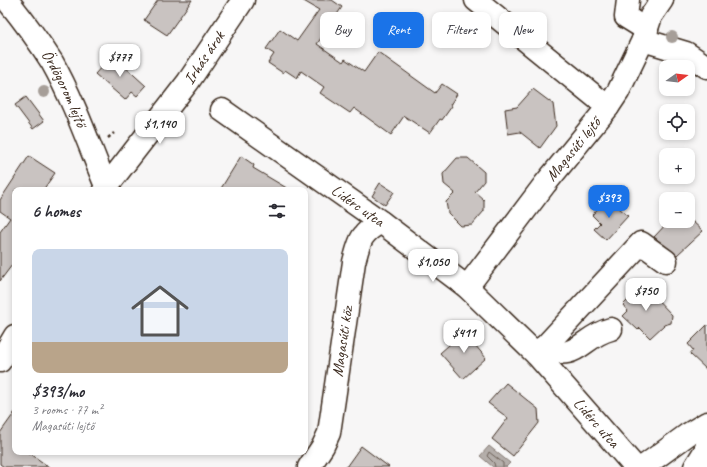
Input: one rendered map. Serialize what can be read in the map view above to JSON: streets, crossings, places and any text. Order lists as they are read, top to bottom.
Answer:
{
  "streets": {
    "street": [
      "Irhás árok",
      "Ördögorom lejtő",
      "Magasúti lejtő",
      "Lidérc utca",
      "Magasúti köz"
    ]
  },
  "crossings": [
    ["Magasúti lejtő", "Lidérc utca"],
    ["Lidérc utca", "Magasúti köz"]
  ],
  "north": "right",
  "page": {
    "chip": [
      "Buy",
      "Rent",
      "Filters",
      "New"
    ],
    "price": [
      "$777",
      "$1,140",
      "$393",
      "$1,050",
      "$750",
      "$411"
    ],
    "map_buttons": ["+", "−"],
    "heading": "6 homes",
    "list": [
      {
        "name": "$393/mo",
        "note": "3 rooms · 77 m² · Magasúti lejtő"
      }
    ]
  }
}
